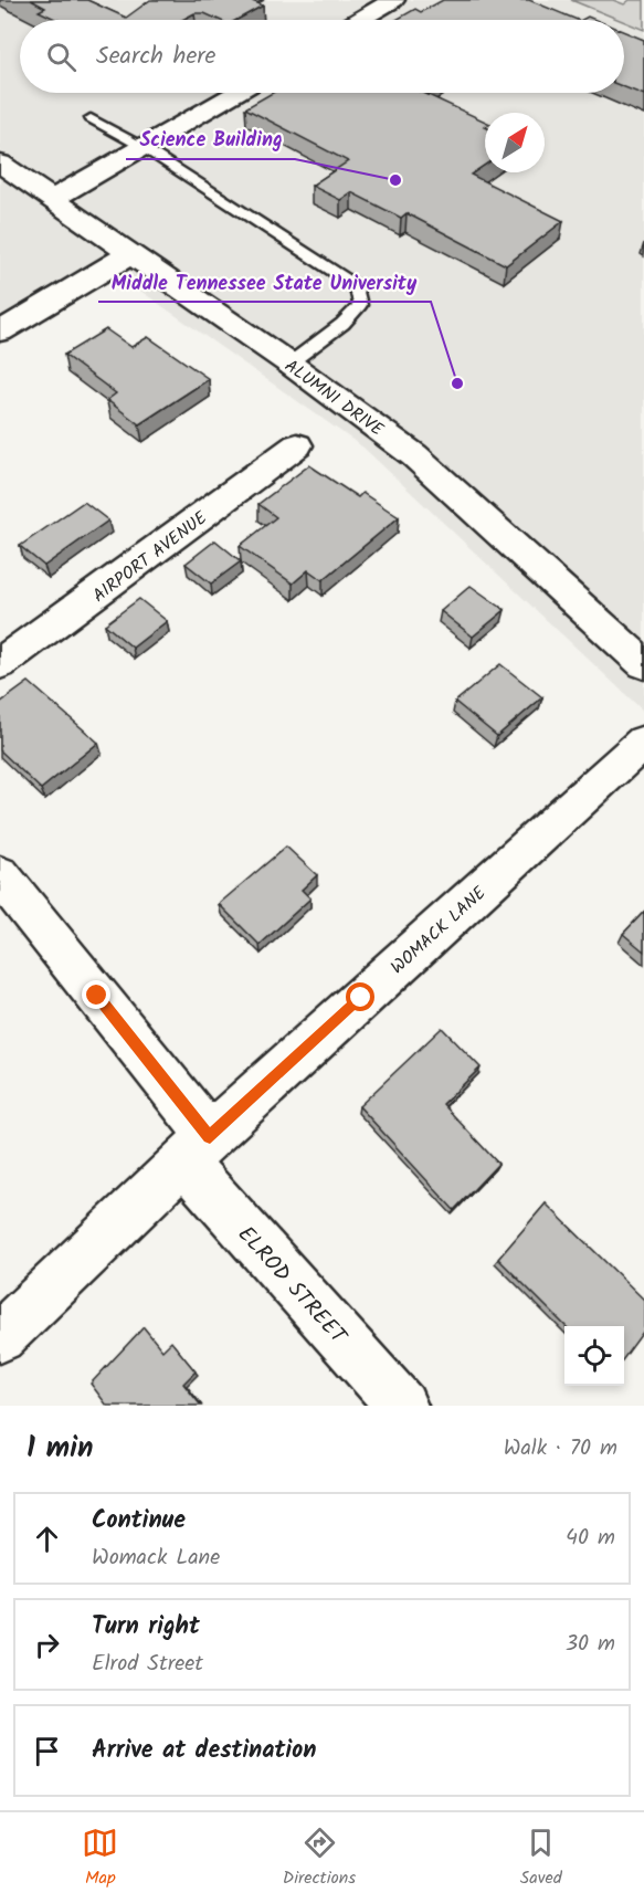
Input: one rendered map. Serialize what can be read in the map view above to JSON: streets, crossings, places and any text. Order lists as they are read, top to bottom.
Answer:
{
  "streets": {
    "street": [
      "ALUMNI DRIVE",
      "AIRPORT AVENUE",
      "WOMACK LANE",
      "ELROD STREET"
    ]
  },
  "crossings": [
    ["WOMACK LANE", "ELROD STREET"]
  ],
  "places": ["Science Building", "Middle Tennessee State University"],
  "north": "top right",
  "page": {
    "search": "Search here",
    "heading": ["1 min", "Walk · 70 m"],
    "list": [
      ["Continue", "Womack Lane", "40 m"],
      ["Turn right", "Elrod Street", "30 m"],
      "Arrive at destination"
    ],
    "nav": ["Map", "Directions", "Saved"]
  }
}
